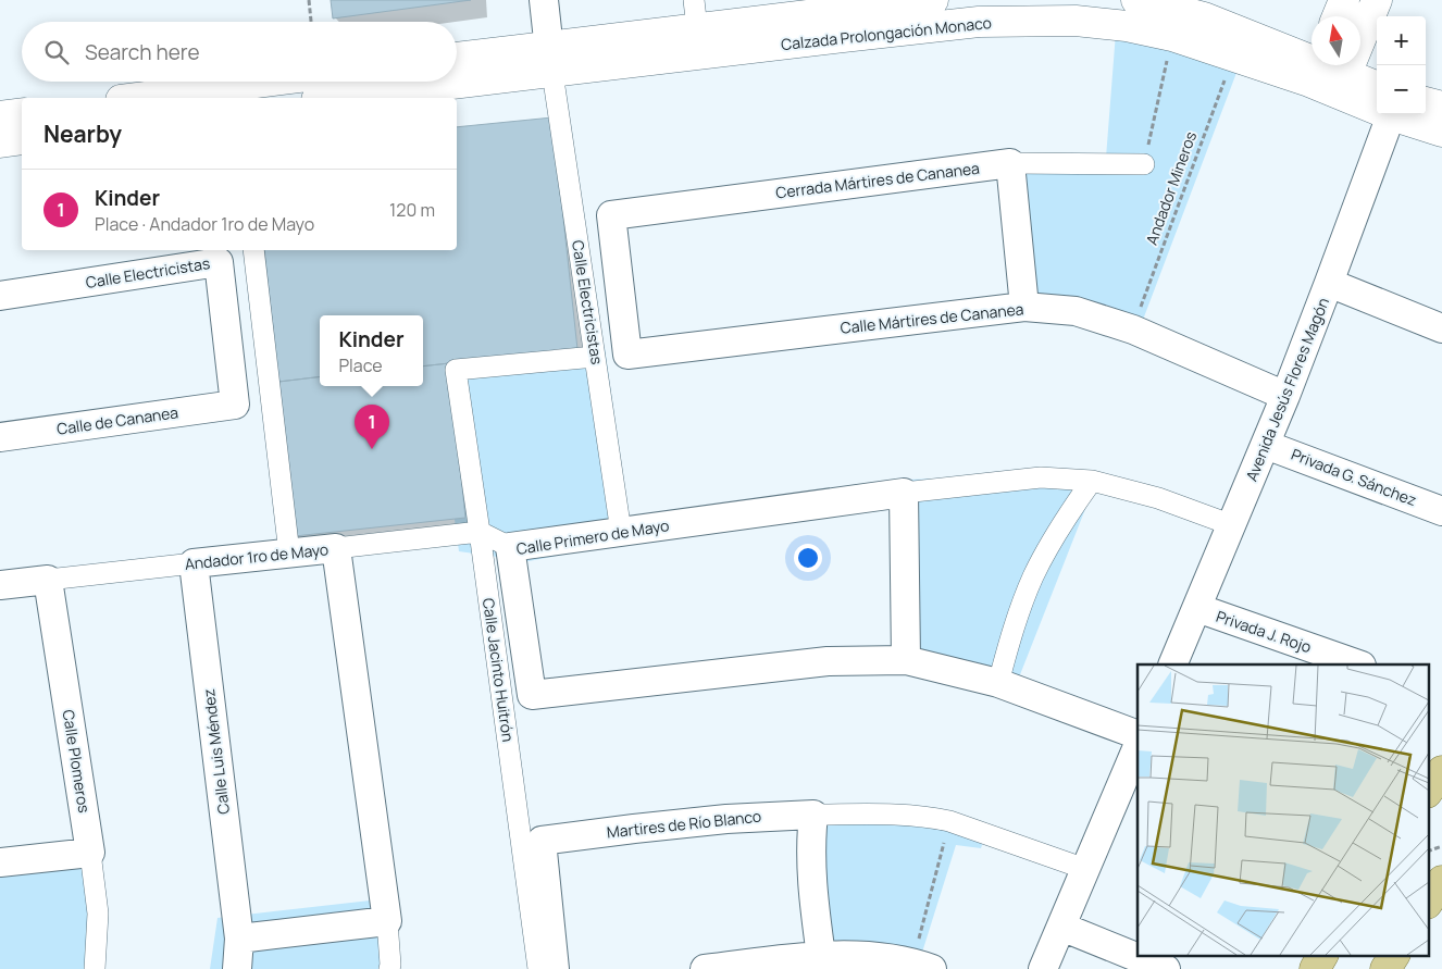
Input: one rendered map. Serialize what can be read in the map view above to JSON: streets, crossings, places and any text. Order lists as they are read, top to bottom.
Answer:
{
  "streets": {
    "street": [
      "Calzada Prolongación Monaco",
      "Cerrada Mártires de Cananea",
      "Calle Electricistas",
      "Calle Mártires de Cananea",
      "Avenida Jesús Flores Magón",
      "Calle de Cananea",
      "Privada G. Sánchez",
      "Calle Primero de Mayo",
      "Andador 1ro de Mayo",
      "Privada J. Rojo",
      "Calle Jacinto Huitrón",
      "Calle Luis Méndez",
      "Calle Plomeros",
      "Martires de Río Blanco"
    ],
    "path": ["Andador Mineros"]
  },
  "crossings": [
    ["Calzada Prolongación Monaco", "Andador Mineros"],
    ["Calzada Prolongación Monaco", "Calle Electricistas"],
    ["Cerrada Mártires de Cananea", "Calle Mártires de Cananea"],
    ["Andador Mineros", "Calle Mártires de Cananea"],
    ["Calle Electricistas", "Calle de Cananea"],
    ["Calle Electricistas", "Calle Primero de Mayo"],
    ["Calle Electricistas", "Calle Jacinto Huitrón"],
    ["Calle Mártires de Cananea", "Avenida Jesús Flores Magón"],
    ["Avenida Jesús Flores Magón", "Privada G. Sánchez"],
    ["Avenida Jesús Flores Magón", "Calle Primero de Mayo"],
    ["Avenida Jesús Flores Magón", "Privada J. Rojo"],
    ["Andador 1ro de Mayo", "Calle Jacinto Huitrón"],
    ["Andador 1ro de Mayo", "Calle Luis Méndez"],
    ["Andador 1ro de Mayo", "Calle Plomeros"]
  ],
  "north": "top",
  "page": {
    "map_buttons": ["+", "−"],
    "search": "Search here",
    "heading": "Nearby",
    "list": [
      {
        "mark": "1",
        "name": "Kinder",
        "note": "Place · Andador 1ro de Mayo",
        "value": "120 m"
      }
    ],
    "popup": ["Kinder", "Place"],
    "pins": "1"
  }
}
